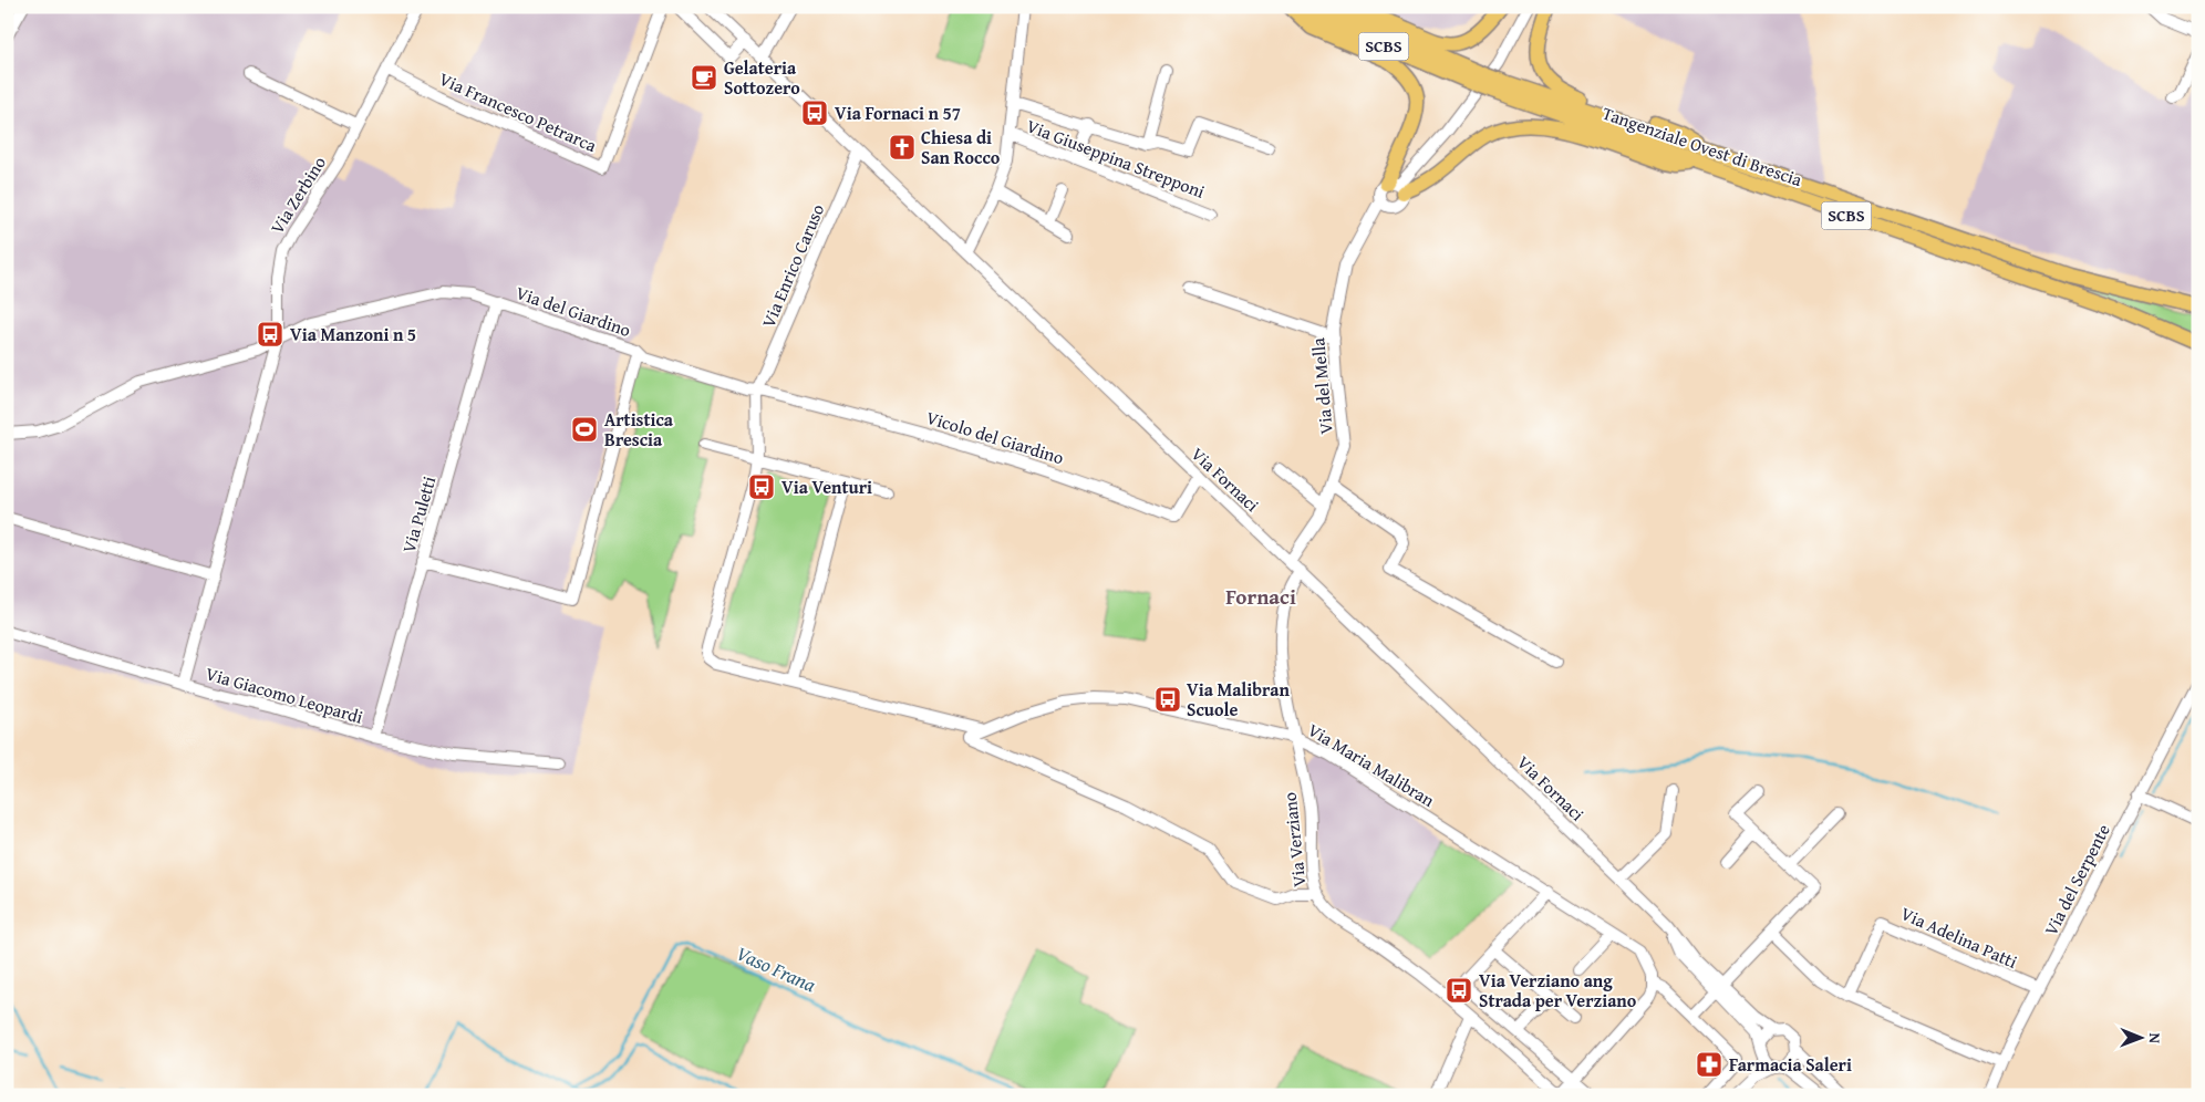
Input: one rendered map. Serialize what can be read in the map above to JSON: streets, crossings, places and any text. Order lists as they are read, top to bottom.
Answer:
{
  "streets": {
    "main road": ["SCBS", "Tangenziale Ovest di Brescia"],
    "street": [
      "Via Francesco Petrarca",
      "Via Giuseppina Strepponi",
      "Via Zerbino",
      "Via Enrico Caruso",
      "Via del Giardino",
      "Via del Mella",
      "Vicolo del Giardino",
      "Via Fornaci",
      "Via Puletti",
      "Via Giacomo Leopardi",
      "Via Maria Malibran",
      "Via Verziano",
      "Via del Serpente",
      "Via Adelina Patti"
    ]
  },
  "crossings": [
    ["Via Francesco Petrarca", "Via Zerbino"],
    ["Via Zerbino", "Via del Giardino"],
    ["Via Zerbino", "Via Giacomo Leopardi"],
    ["Via Enrico Caruso", "Via del Giardino"],
    ["Via Enrico Caruso", "Vicolo del Giardino"],
    ["Via Enrico Caruso", "Via Fornaci"],
    ["Via del Giardino", "Vicolo del Giardino"],
    ["Via del Giardino", "Via Puletti"],
    ["Via del Mella", "Via Fornaci"],
    ["Vicolo del Giardino", "Via Fornaci"],
    ["Via Fornaci", "Via Verziano"],
    ["Via Puletti", "Via Giacomo Leopardi"],
    ["Via Maria Malibran", "Via Verziano"],
    ["Via del Serpente", "Via Adelina Patti"]
  ],
  "districts": ["Fornaci"],
  "water": ["Vaso Frana"],
  "places": {
    "cafe": ["Gelateria Sottozero"],
    "bus stop": [
      "Via Fornaci n 57",
      "Via Manzoni n 5",
      "Via Venturi",
      "Via Malibran Scuole",
      "Via Verziano ang Strada per Verziano"
    ],
    "church": ["Chiesa di San Rocco"],
    "sports": ["Artistica Brescia"],
    "pharmacy": ["Farmacia Saleri"]
  },
  "north": "right"
}
